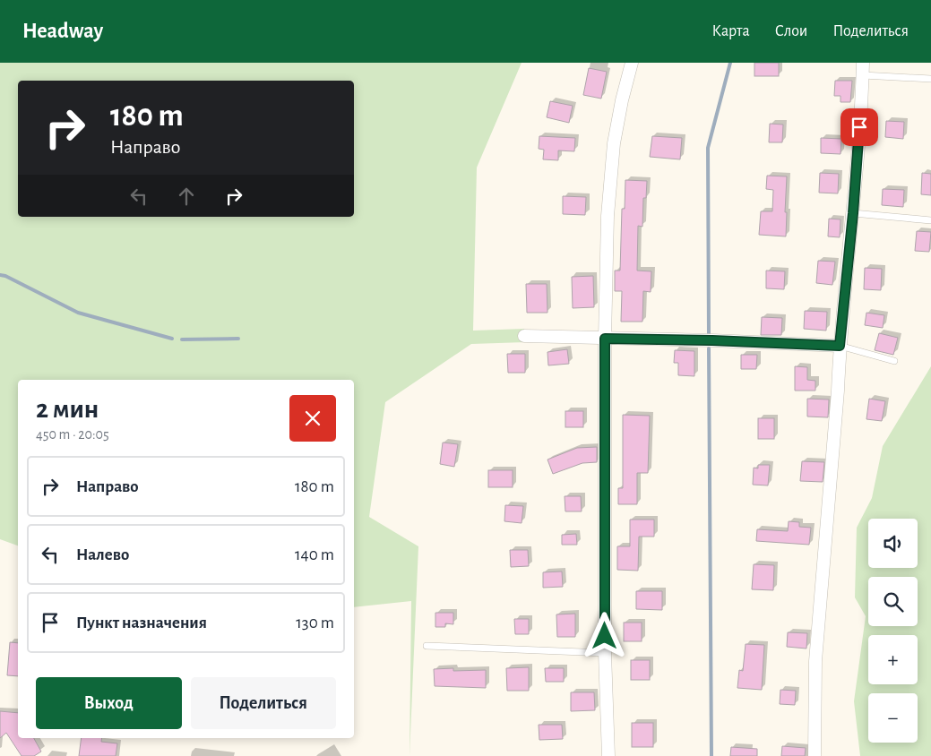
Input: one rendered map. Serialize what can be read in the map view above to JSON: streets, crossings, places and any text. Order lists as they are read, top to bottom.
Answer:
{
  "page": {
    "header": "Headway",
    "nav": ["Карта", "Слои", "Поделиться"],
    "turn": ["180 m", "Направо"],
    "heading": ["2 мин", "450 m · 20:05"],
    "list": [
      {
        "name": "Направо",
        "value": "180 m"
      },
      {
        "name": "Налево",
        "value": "140 m"
      },
      {
        "name": "Пункт назначения",
        "value": "130 m"
      }
    ],
    "map_buttons": ["+", "−"],
    "buttons": ["Выход", "Поделиться"]
  }
}
